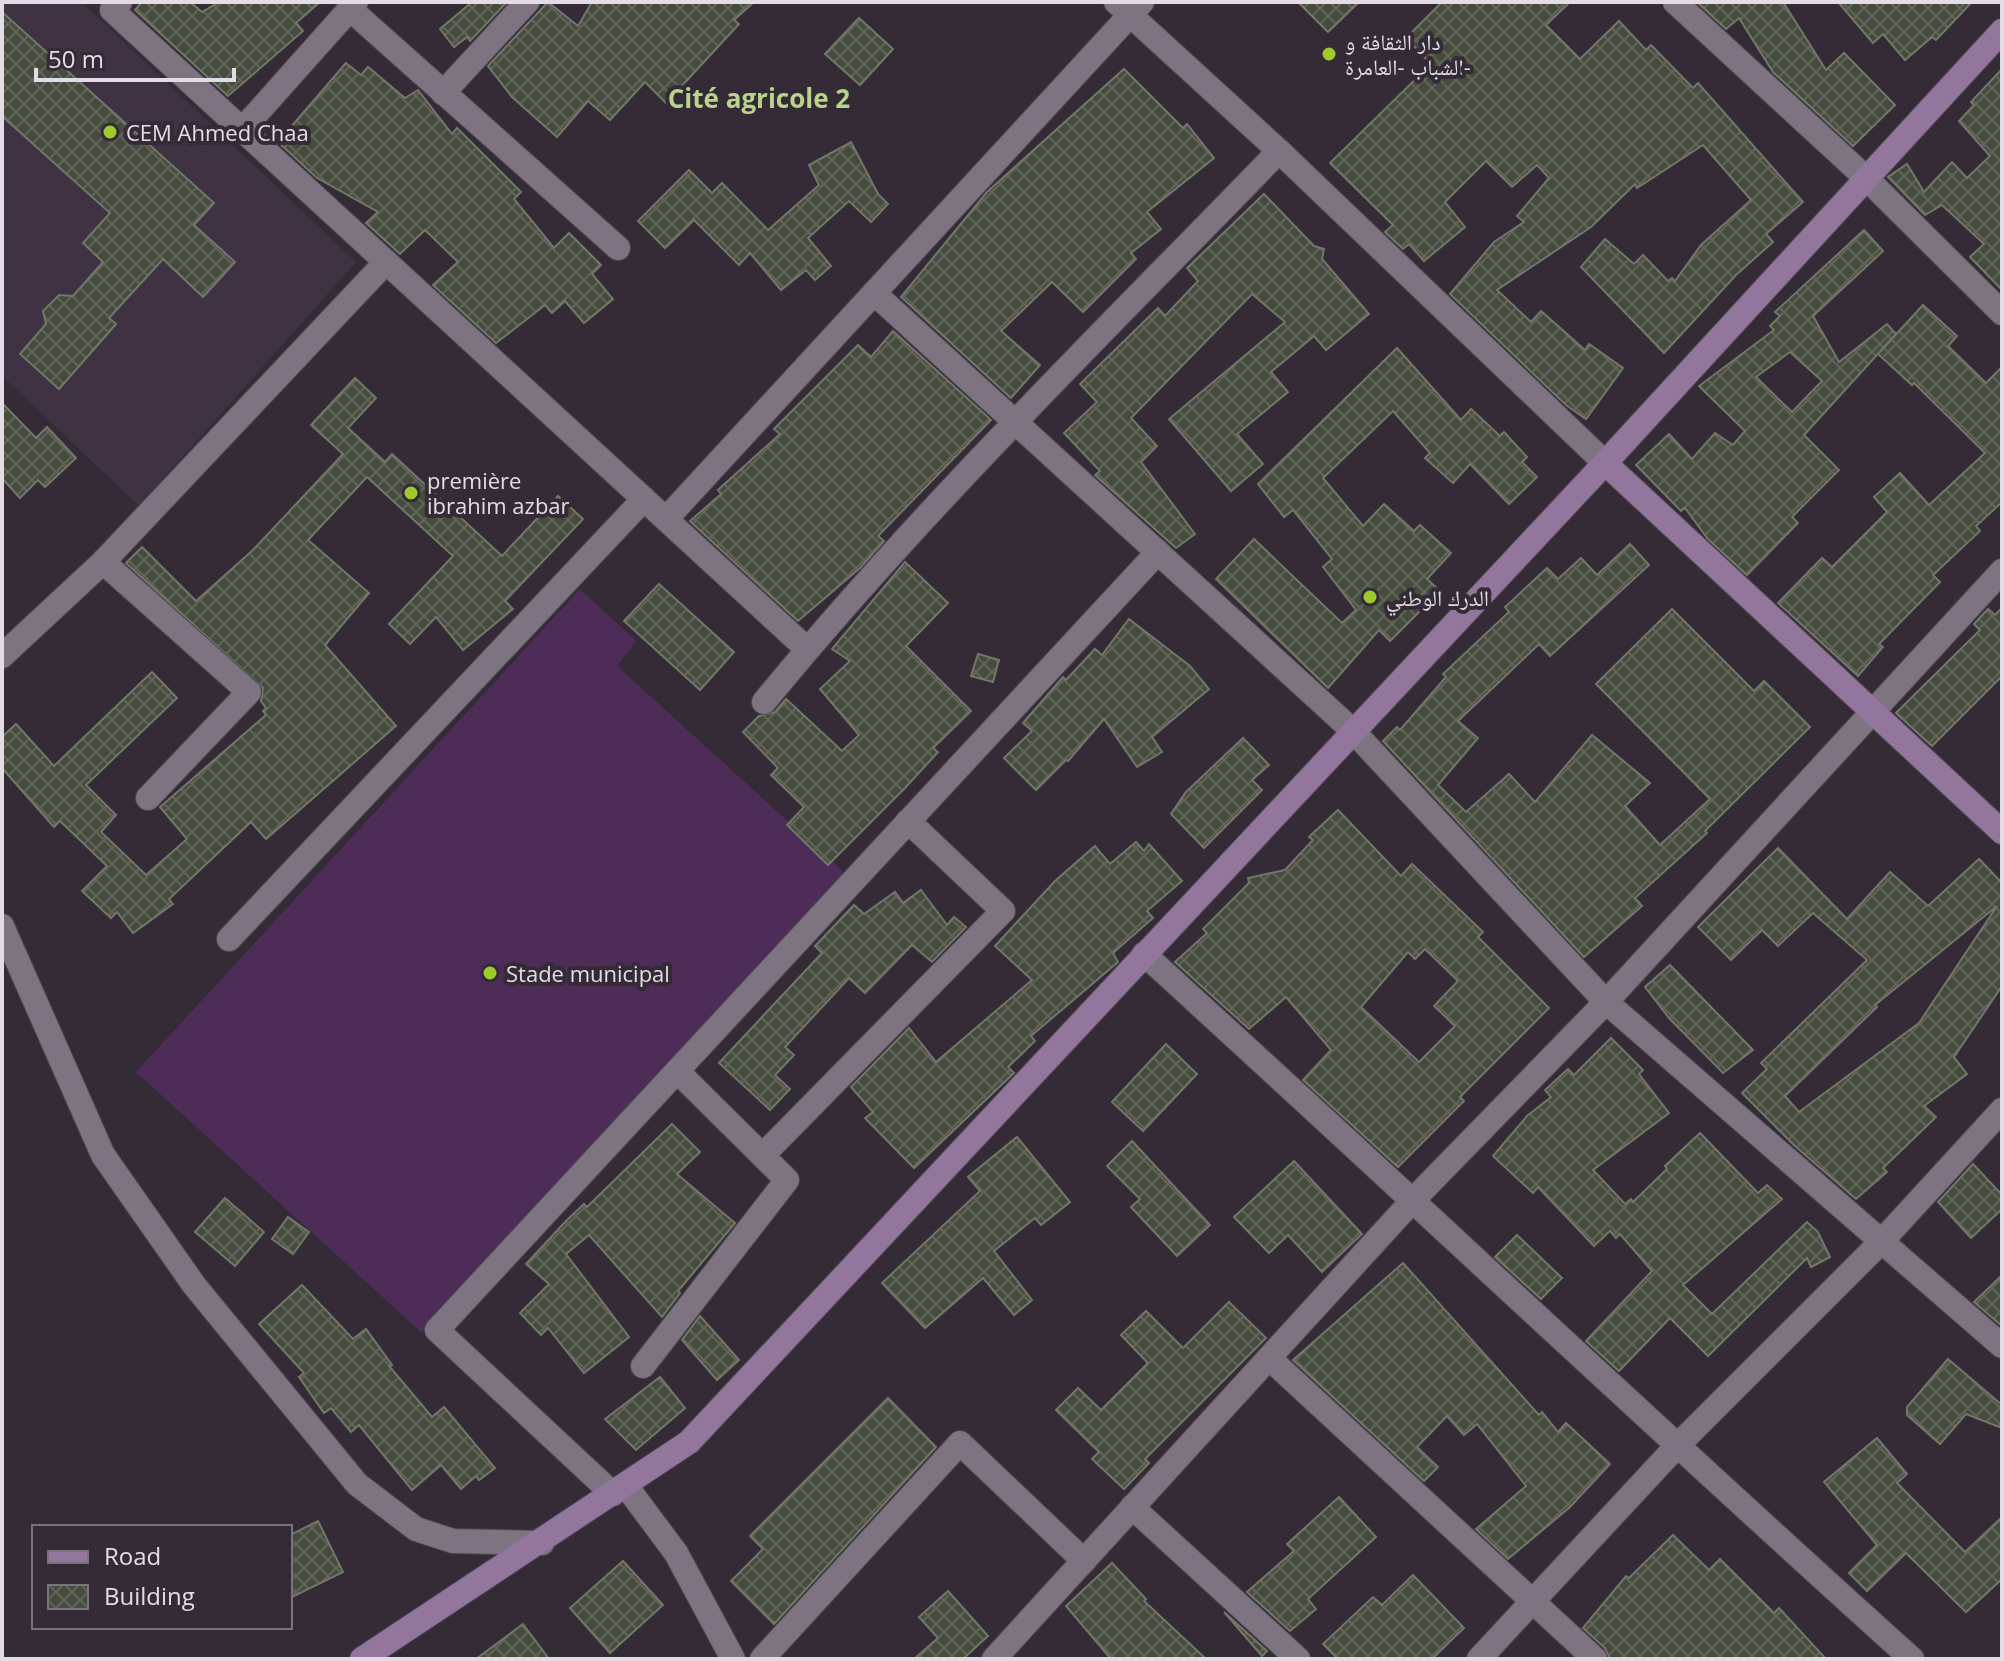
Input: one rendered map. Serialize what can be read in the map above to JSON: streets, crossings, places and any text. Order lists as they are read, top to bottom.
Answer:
{
  "districts": ["Cité agricole 2"],
  "places": [
    "دار الثقافة و الشباب -العامرة-",
    "CEM Ahmed Chaa",
    "première ibrahim azbar",
    "الدرك الوطني",
    "Stade municipal"
  ],
  "legend": ["Road", "Building"],
  "scale_bar": "50 m"
}
